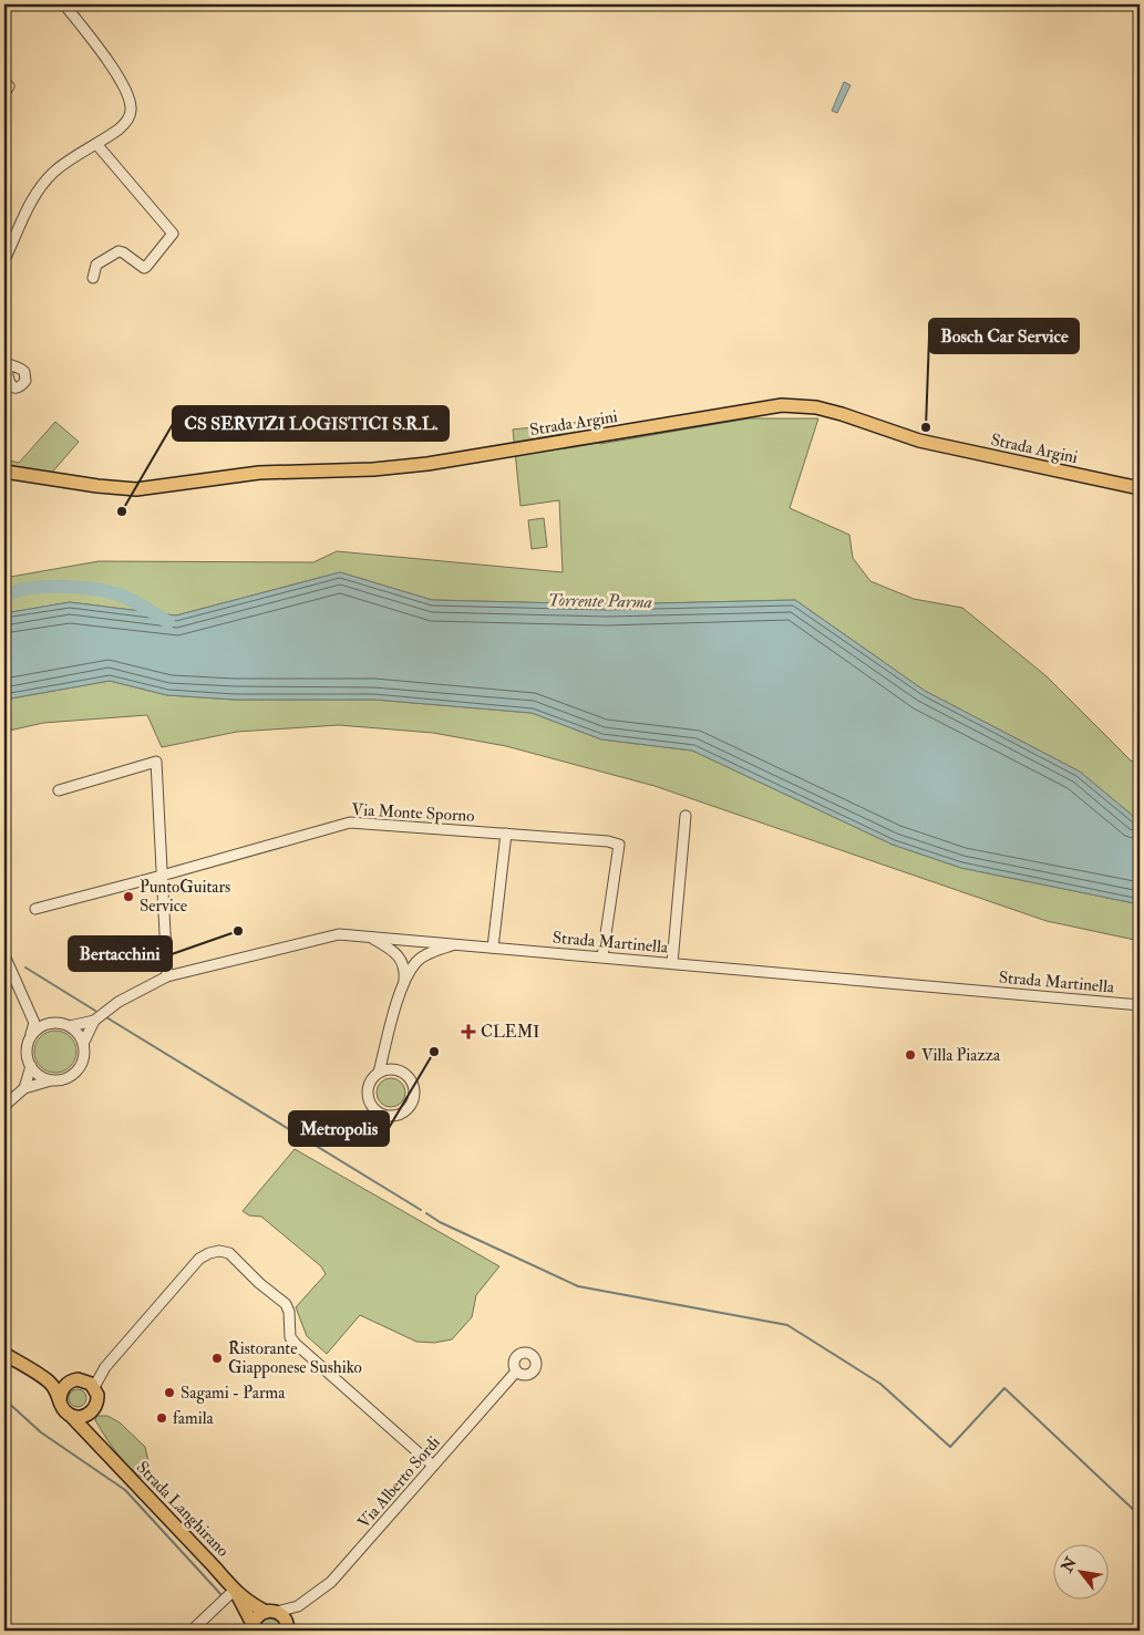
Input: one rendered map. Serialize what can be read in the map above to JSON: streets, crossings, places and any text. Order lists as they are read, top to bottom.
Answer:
{
  "streets": {
    "main road": ["Strada Argini", "Strada Langhirano"],
    "street": ["Via Monte Sporno", "Strada Martinella", "Via Alberto Sordi"]
  },
  "crossings": [
    ["Via Monte Sporno", "Strada Martinella"],
    ["Via Alberto Sordi", "Strada Langhirano"]
  ],
  "water": ["Torrente Parma"],
  "places": {
    "other": [
      "Bosch Car Service",
      "CS SERVIZI LOGISTICI S.R.L.",
      "PuntoGuitars Service",
      "Bertacchini",
      "Metropolis",
      "Villa Piazza",
      "Ristorante Giapponese Sushiko",
      "Sagami - Parma",
      "famila"
    ],
    "health": ["CLEMI"]
  },
  "north": "top left"
}
